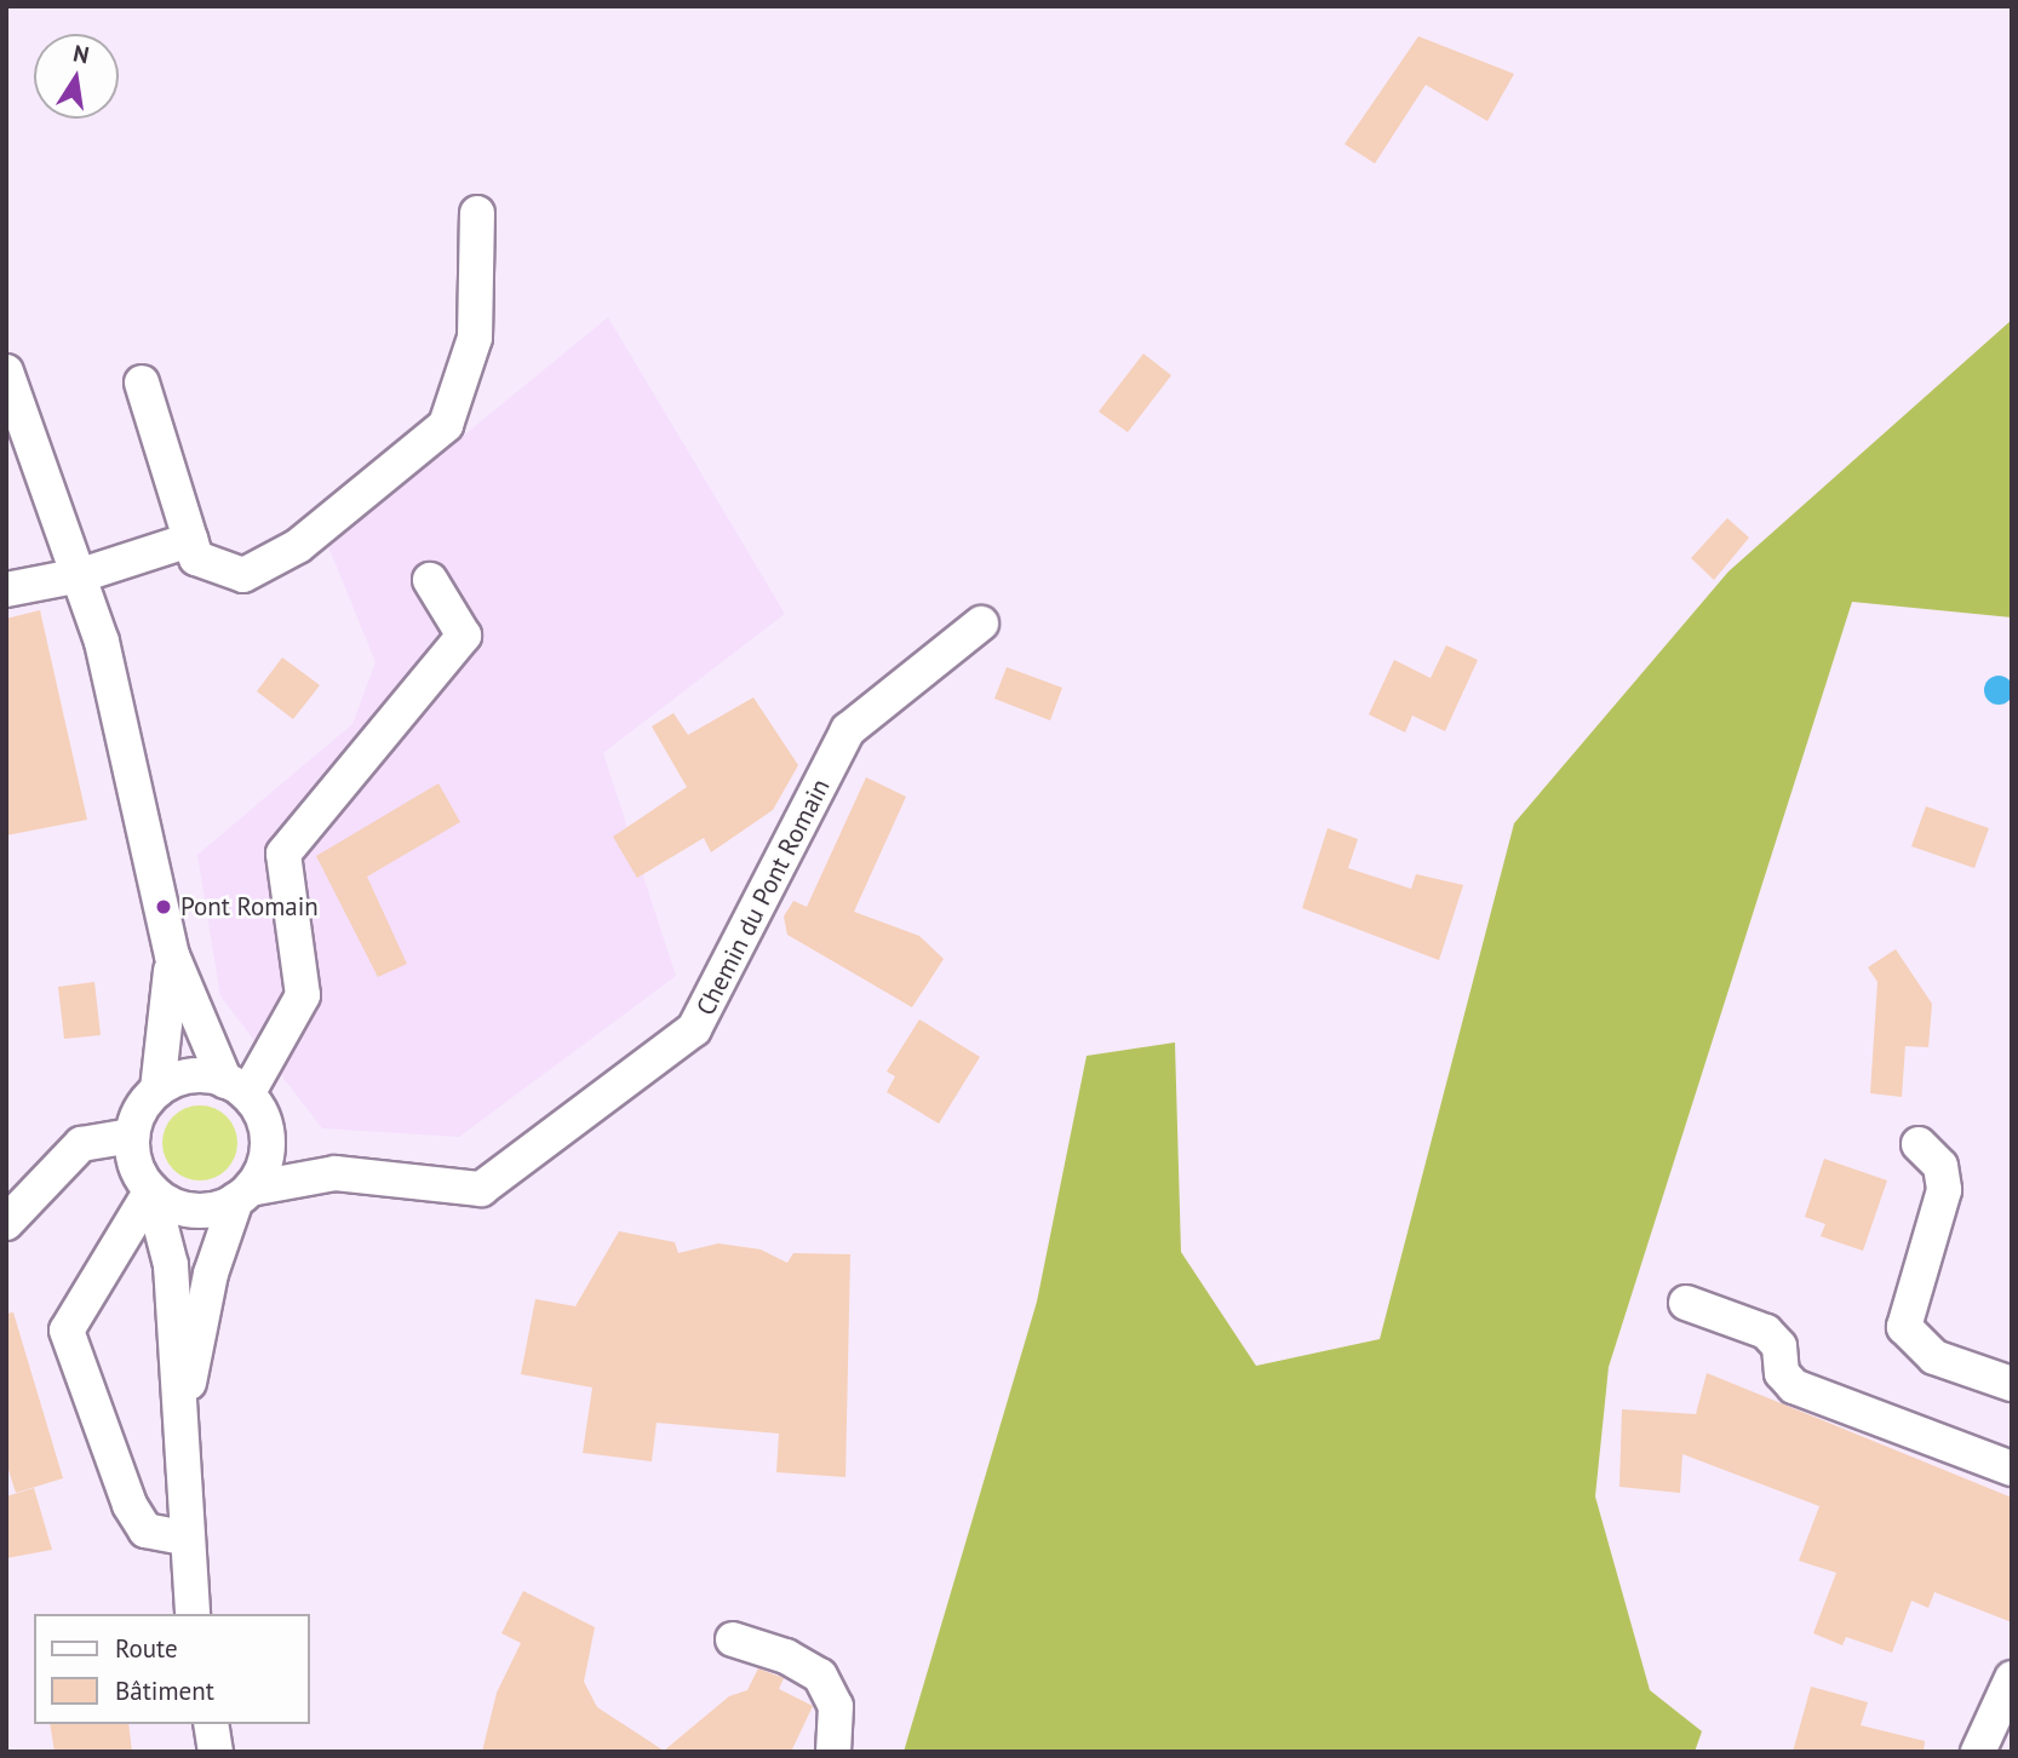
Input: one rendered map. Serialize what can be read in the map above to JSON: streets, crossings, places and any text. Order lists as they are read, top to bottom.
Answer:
{
  "streets": {
    "street": ["Chemin du Pont Romain"]
  },
  "places": ["Pont Romain"],
  "legend": ["Route", "Bâtiment"],
  "north": "top"
}
